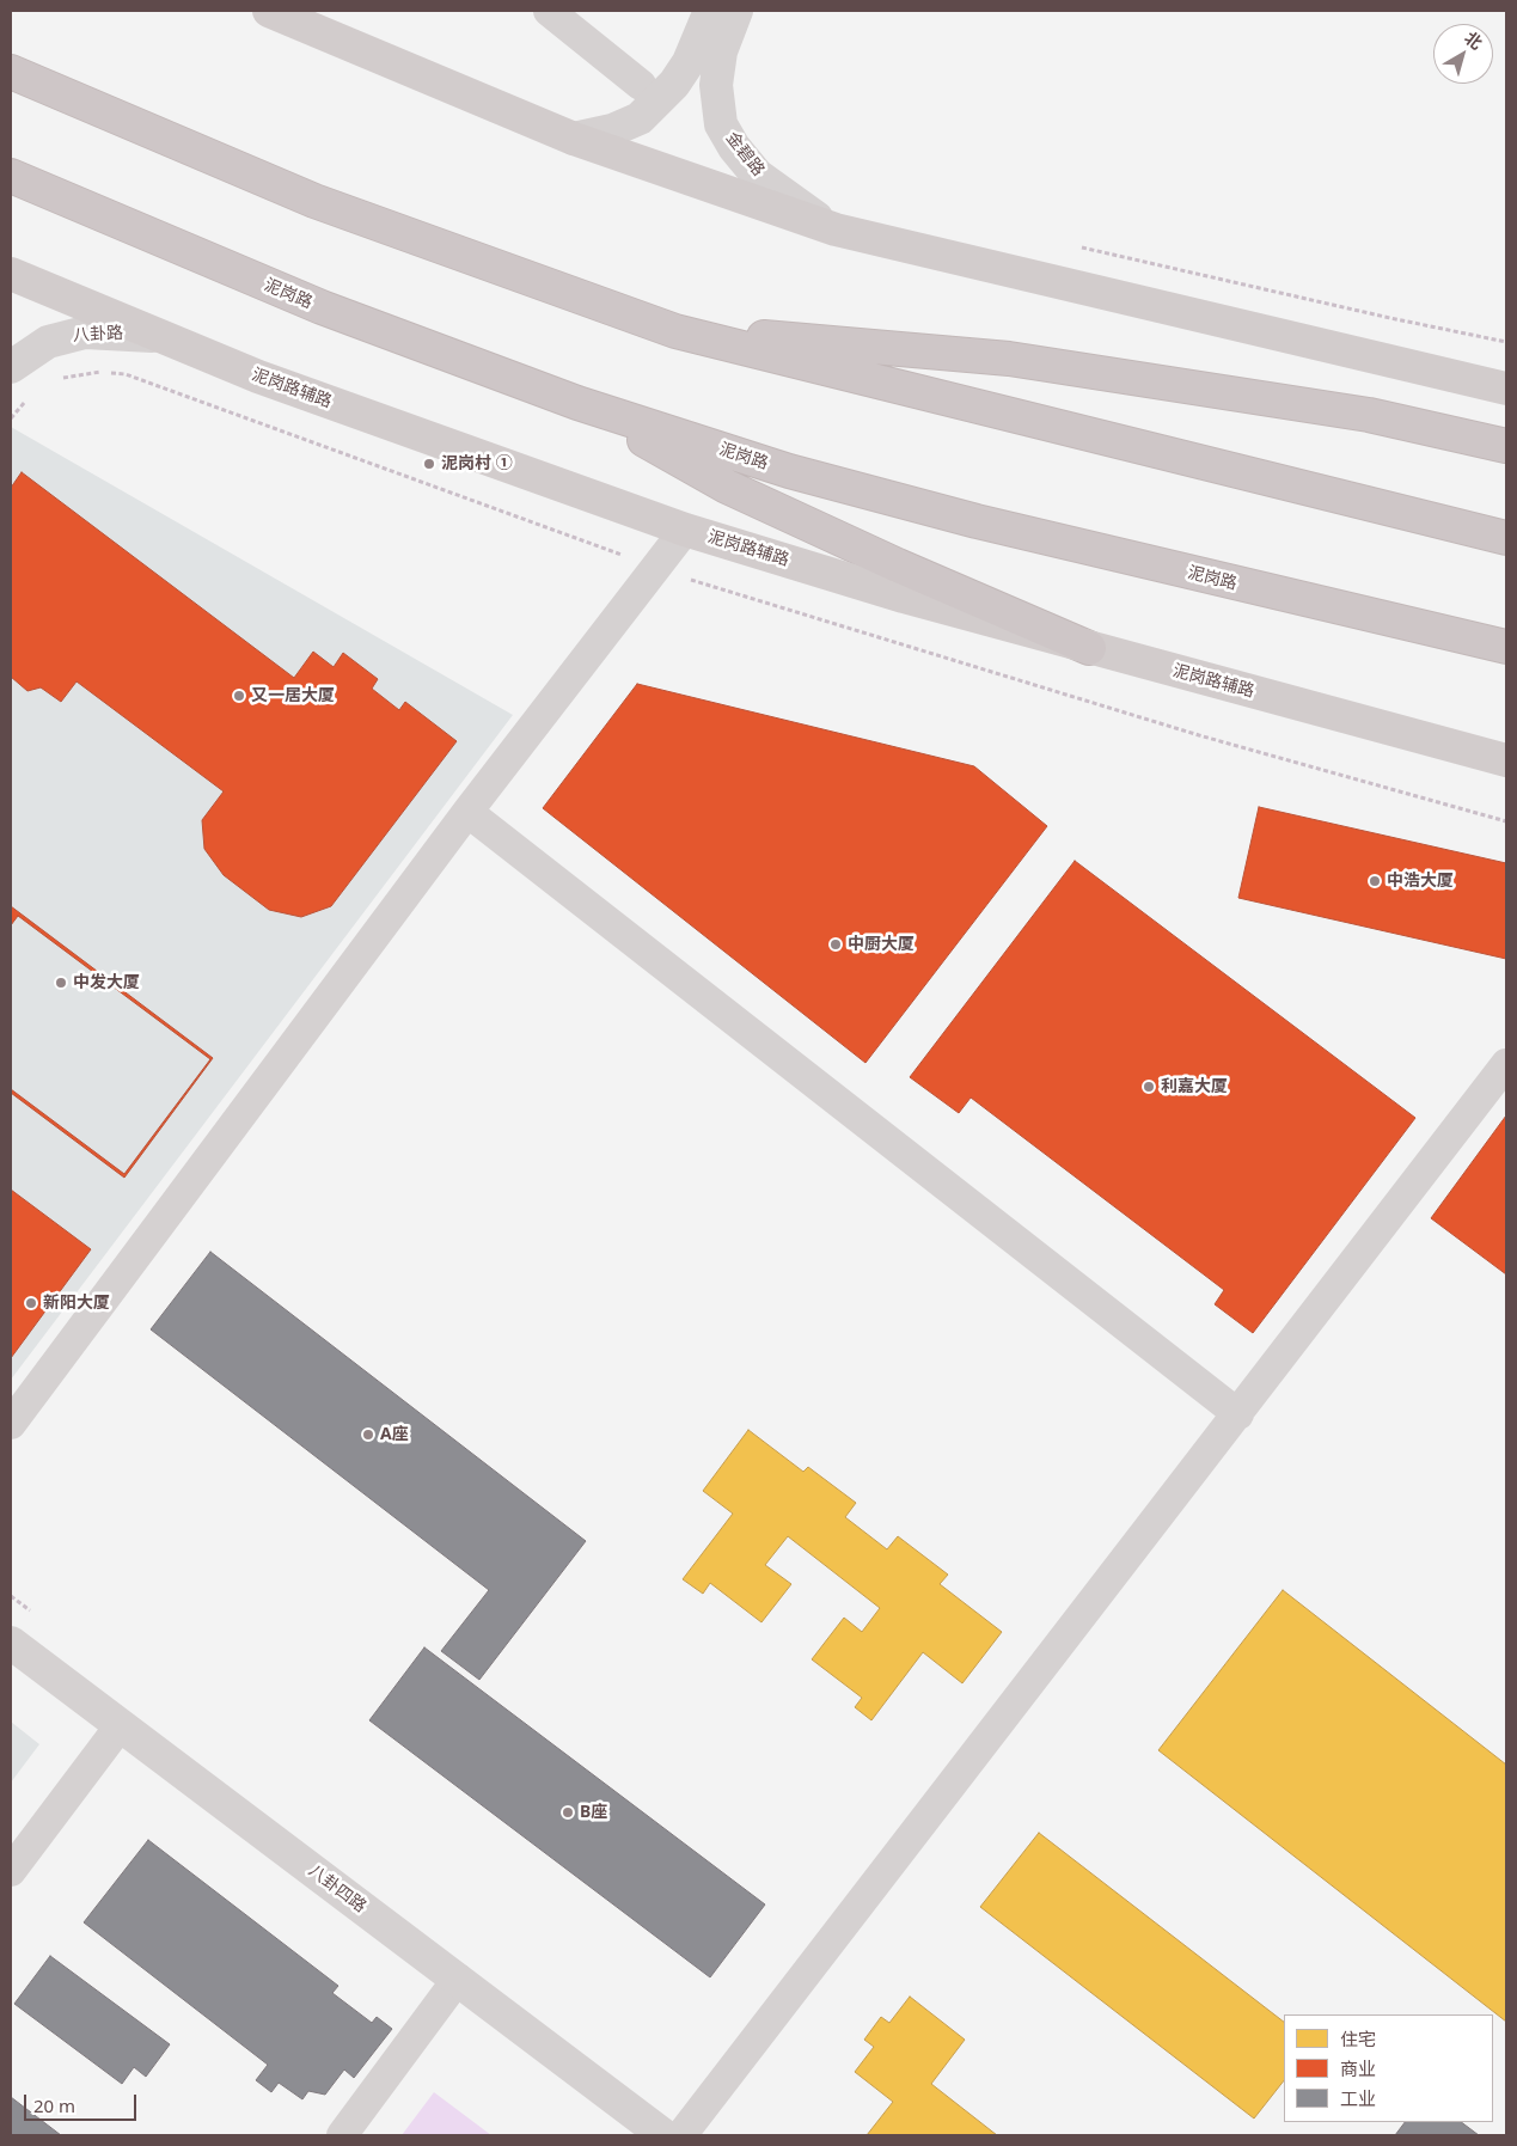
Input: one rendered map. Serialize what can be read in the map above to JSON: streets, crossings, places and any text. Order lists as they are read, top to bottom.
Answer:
{
  "streets": {
    "highway": ["泥岗路"],
    "main road": ["泥岗路辅路"],
    "street": ["金碧路", "八卦路", "八卦四路"]
  },
  "crossings": [
    ["八卦路", "泥岗路辅路"]
  ],
  "places": [
    "泥岗村 ①",
    "又一居大厦",
    "中浩大厦",
    "中厨大厦",
    "中发大厦",
    "利嘉大厦",
    "新阳大厦",
    "A座",
    "B座"
  ],
  "legend": ["住宅", "商业", "工业"],
  "scale_bar": "20 m",
  "north": "top right"
}
